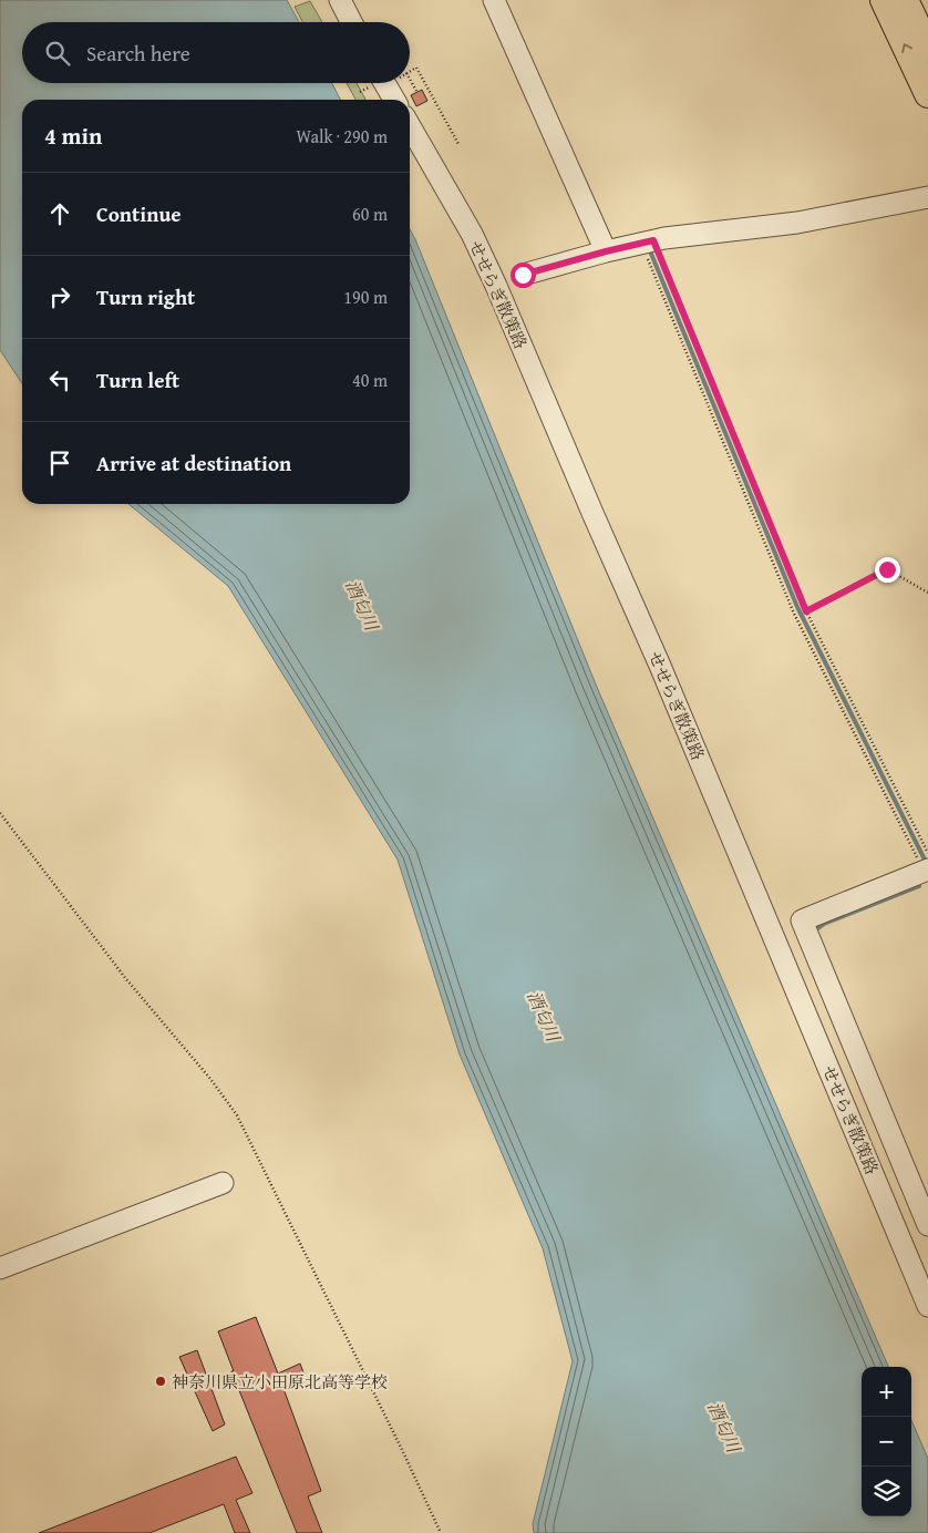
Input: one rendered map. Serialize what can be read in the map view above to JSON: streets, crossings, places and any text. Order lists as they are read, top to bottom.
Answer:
{
  "streets": {
    "street": ["せせらぎ散策路"]
  },
  "water": ["酒匂川"],
  "places": ["神奈川県立小田原北高等学校"],
  "page": {
    "search": "Search here",
    "heading": ["4 min", "Walk · 290 m"],
    "list": [
      ["Continue", "60 m"],
      ["Turn right", "190 m"],
      ["Turn left", "40 m"],
      "Arrive at destination"
    ],
    "map_buttons": ["+", "−"]
  }
}
